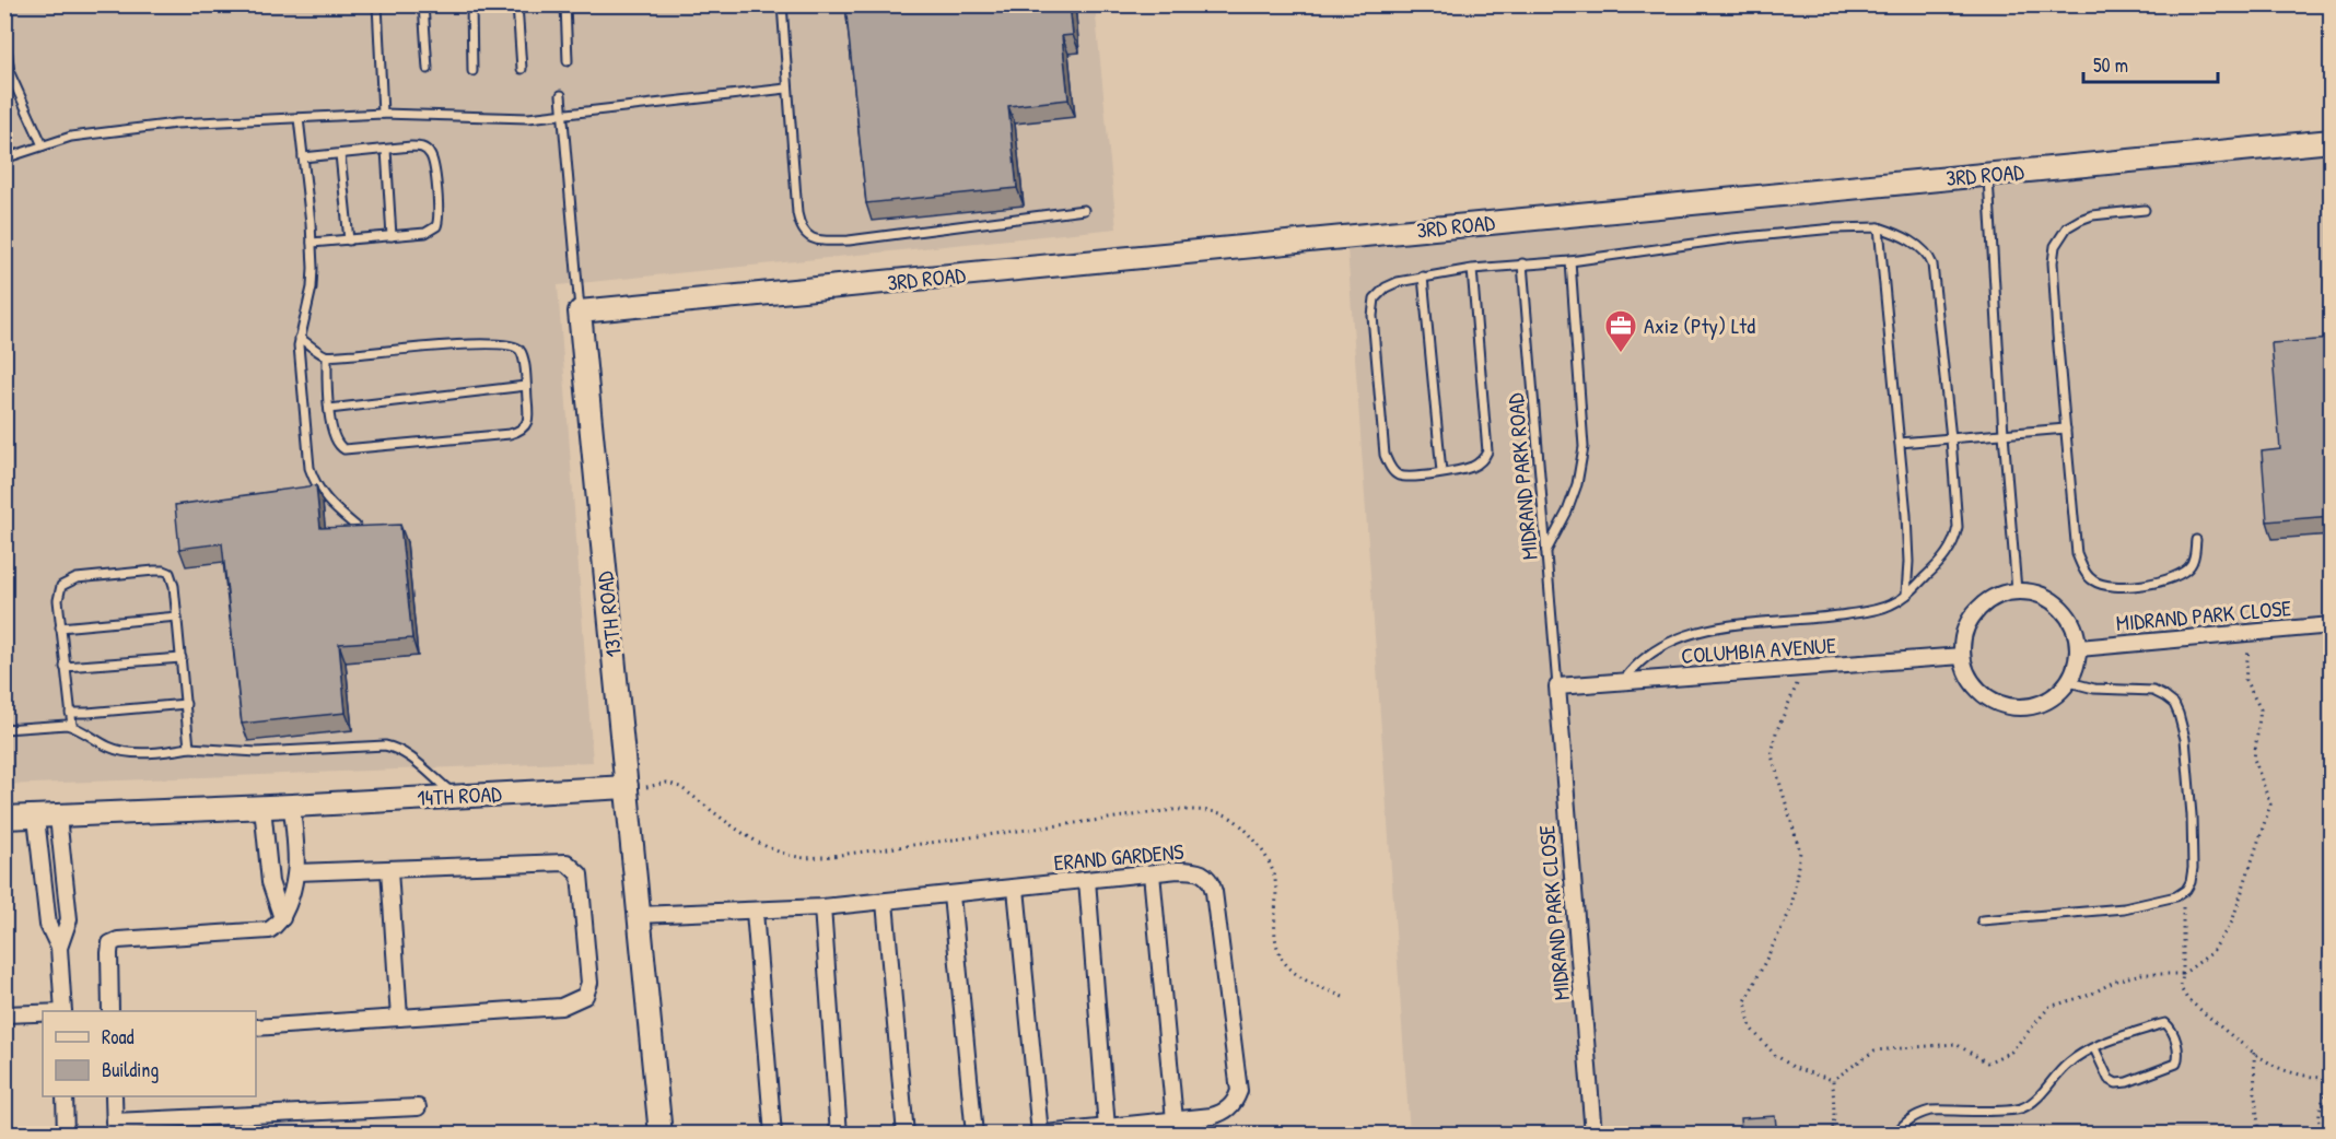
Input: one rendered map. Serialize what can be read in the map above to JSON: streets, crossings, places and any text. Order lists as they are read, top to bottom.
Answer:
{
  "streets": {
    "street": [
      "3RD ROAD",
      "13TH ROAD",
      "MIDRAND PARK CLOSE",
      "COLUMBIA AVENUE",
      "14TH ROAD",
      "ERAND GARDENS"
    ],
    "lane": ["MIDRAND PARK ROAD"]
  },
  "crossings": [
    ["3RD ROAD", "13TH ROAD"],
    ["MIDRAND PARK ROAD", "MIDRAND PARK CLOSE"],
    ["MIDRAND PARK ROAD", "COLUMBIA AVENUE"],
    ["13TH ROAD", "14TH ROAD"],
    ["13TH ROAD", "ERAND GARDENS"],
    ["MIDRAND PARK CLOSE", "COLUMBIA AVENUE"]
  ],
  "places": {
    "office": ["Axiz (Pty) Ltd"]
  },
  "legend": ["Road", "Building"],
  "scale_bar": "50 m"
}
